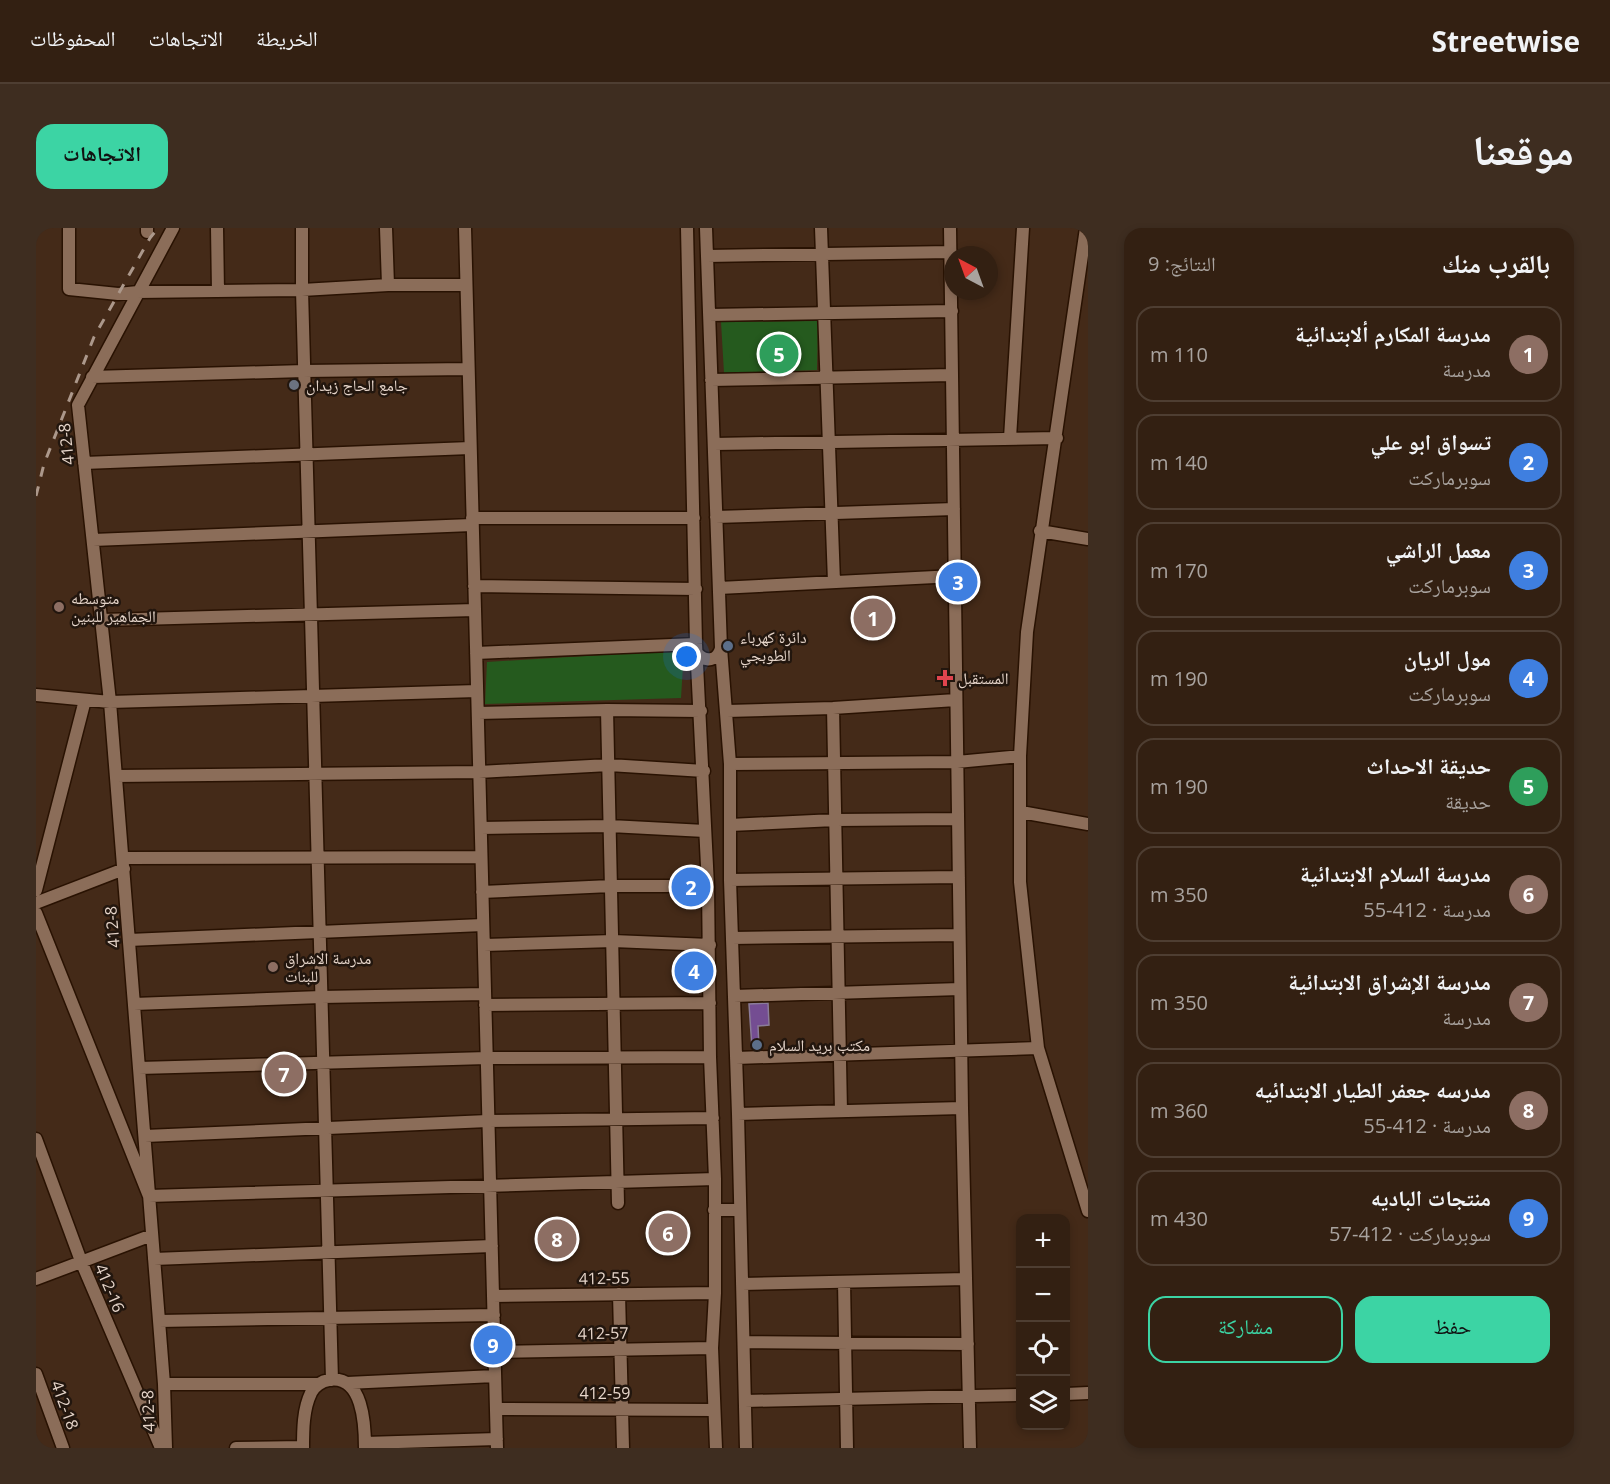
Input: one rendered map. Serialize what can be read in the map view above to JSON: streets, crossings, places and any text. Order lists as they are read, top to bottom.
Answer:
{
  "streets": {
    "street": [
      "412-8",
      "412-55",
      "412-16",
      "412-57",
      "412-59",
      "412-18"
    ]
  },
  "places": {
    "other": [
      "جامع الحاج زيدان",
      "متوسطه الجماهير للبنين",
      "دائرة كهرباء الطوبجي",
      "مدرسة الاشراق للبنات",
      "مكتب بريد السلام"
    ],
    "health": ["المستقبل"]
  },
  "north": "top left",
  "page": {
    "header": "Streetwise",
    "nav": ["الخريطة", "الاتجاهات", "المحفوظات"],
    "title": "موقعنا",
    "buttons": [
      "الاتجاهات",
      ["حفظ", "مشاركة"]
    ],
    "heading": ["بالقرب منك", "النتائج: 9"],
    "list": [
      {
        "mark": "1",
        "name": "مدرسة المكارم ألابتدائية",
        "note": "مدرسة",
        "value": "110 m"
      },
      {
        "mark": "2",
        "name": "تسواق ابو علي",
        "note": "سوبرماركت",
        "value": "140 m"
      },
      {
        "mark": "3",
        "name": "معمل الراشي",
        "note": "سوبرماركت",
        "value": "170 m"
      },
      {
        "mark": "4",
        "name": "مول الريان",
        "note": "سوبرماركت",
        "value": "190 m"
      },
      {
        "mark": "5",
        "name": "حديقة الاحداث",
        "note": "حديقة",
        "value": "190 m"
      },
      {
        "mark": "6",
        "name": "مدرسة السلام الابتدائية",
        "note": "مدرسة · 412-55",
        "value": "350 m"
      },
      {
        "mark": "7",
        "name": "مدرسة الإشراق الابتدائية",
        "note": "مدرسة",
        "value": "350 m"
      },
      {
        "mark": "8",
        "name": "مدرسه جعفر الطيار الابتدائيه",
        "note": "مدرسة · 412-55",
        "value": "360 m"
      },
      {
        "mark": "9",
        "name": "منتجات الباديه",
        "note": "سوبرماركت · 412-57",
        "value": "430 m"
      }
    ],
    "pins": [
      "5",
      "3",
      "1",
      "2",
      "4",
      "7",
      "6",
      "8",
      "9"
    ],
    "map_buttons": ["+", "−"]
  }
}
